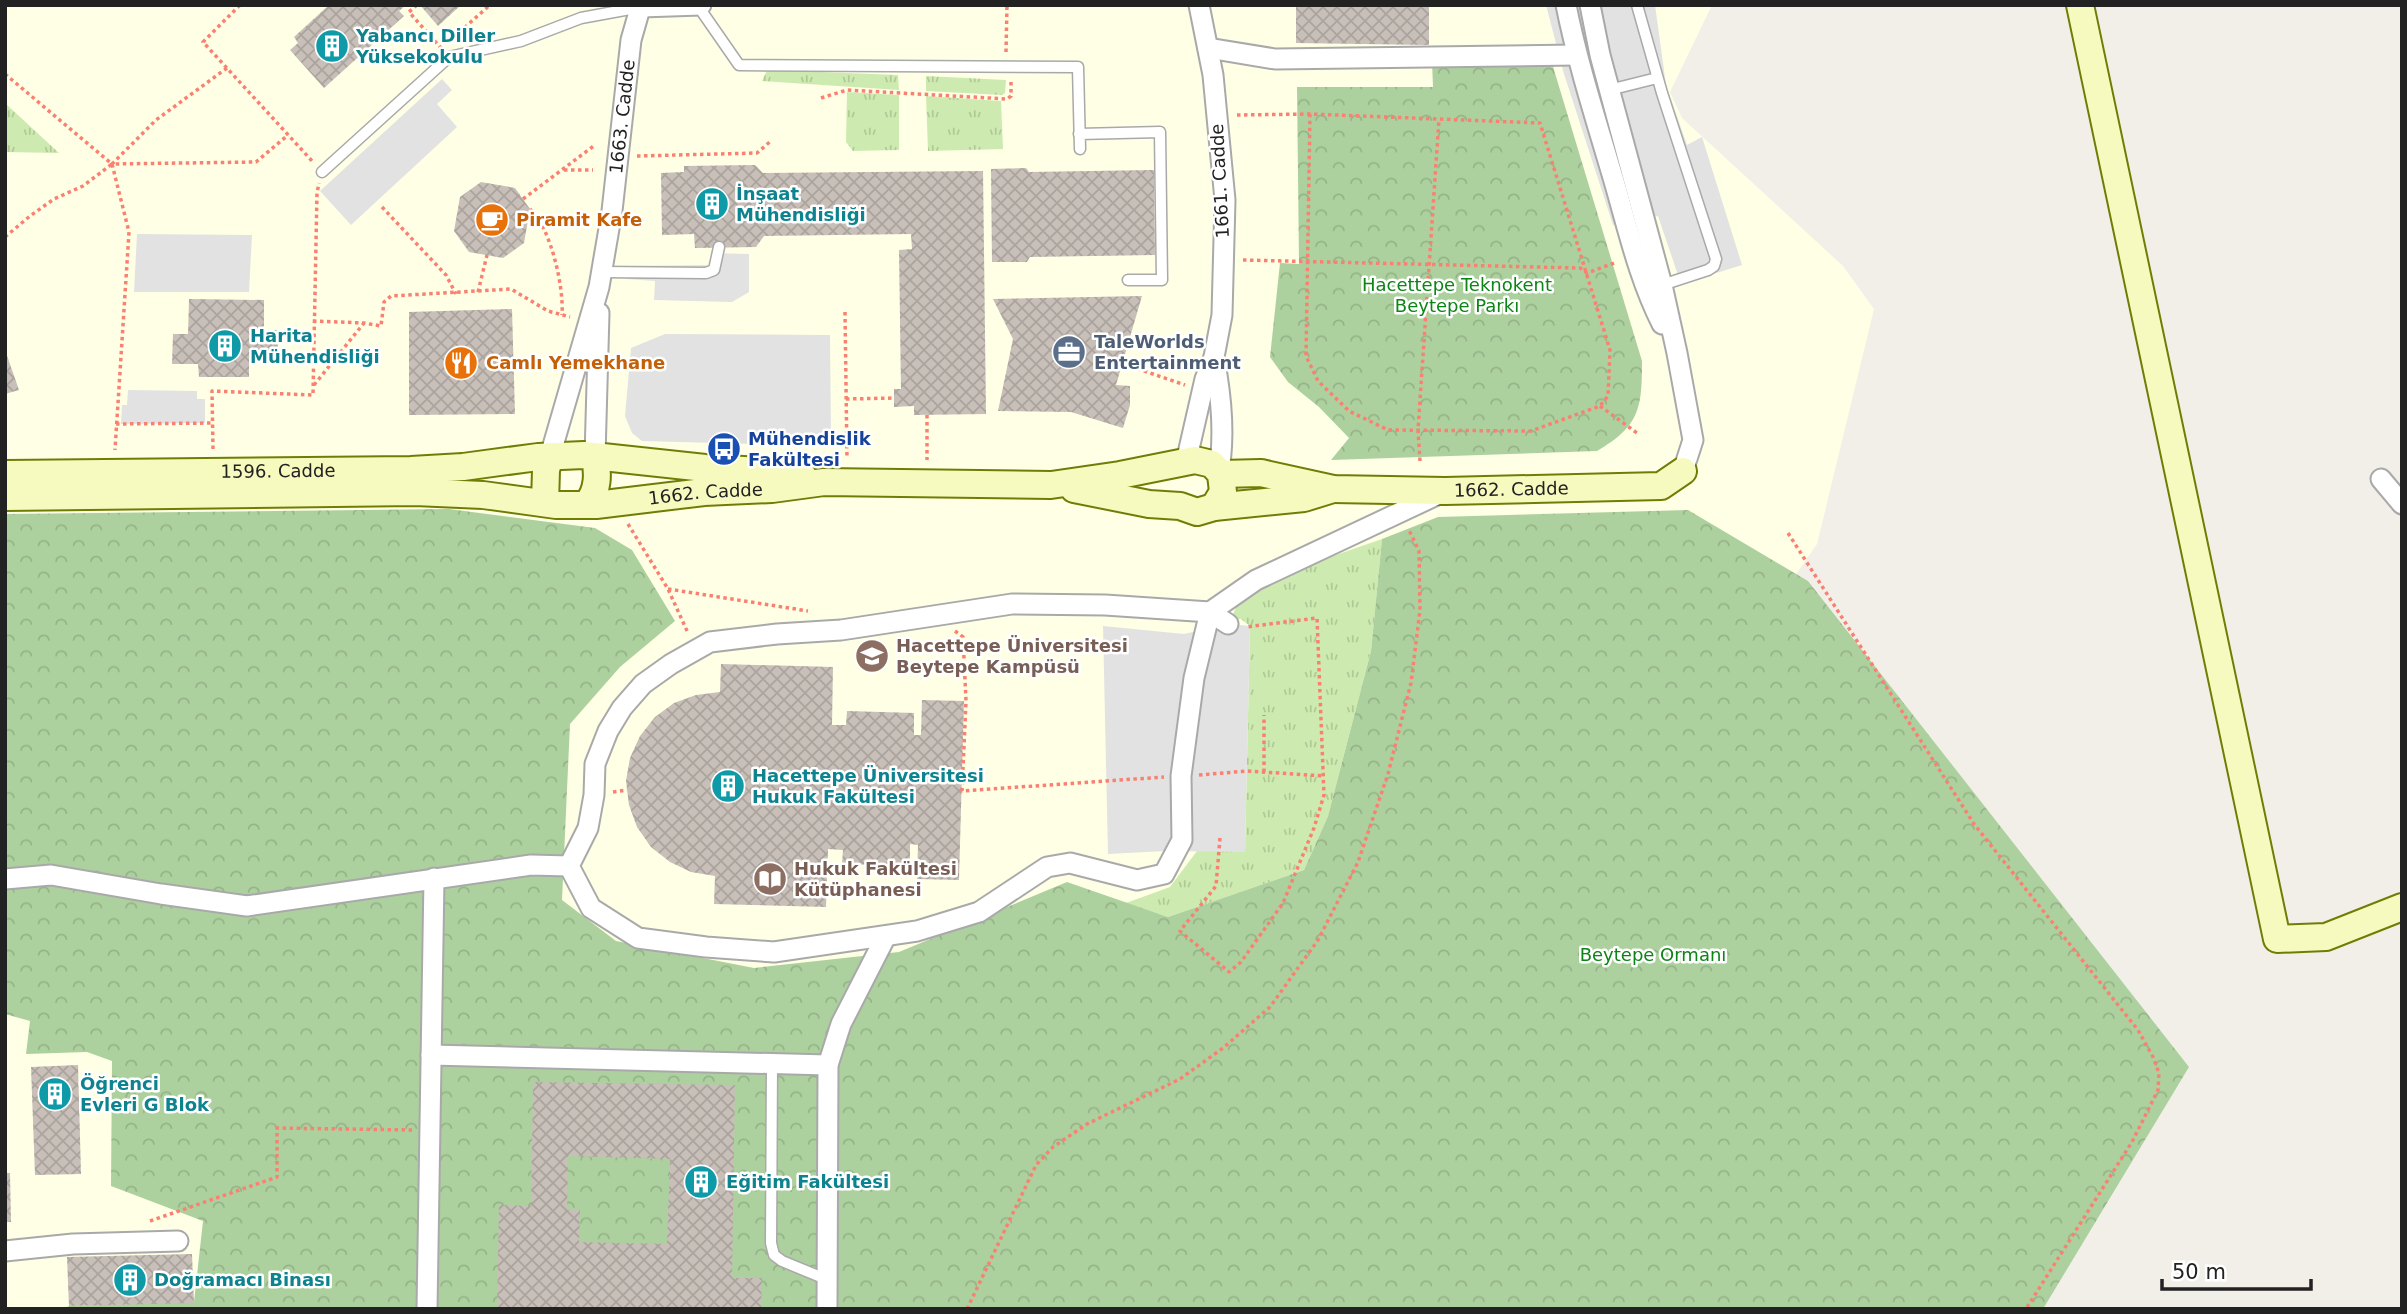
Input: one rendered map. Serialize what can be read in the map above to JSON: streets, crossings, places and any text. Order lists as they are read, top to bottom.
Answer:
{
  "streets": {
    "street": [
      "1663. Cadde",
      "1661. Cadde",
      "1596. Cadde",
      "1662. Cadde"
    ]
  },
  "crossings": [
    ["1663. Cadde", "1596. Cadde"],
    ["1663. Cadde", "1662. Cadde"],
    ["1661. Cadde", "1662. Cadde"],
    ["1596. Cadde", "1662. Cadde"]
  ],
  "parks": ["Hacettepe Teknokent Beytepe Parkı", "Beytepe Ormanı"],
  "places": {
    "building": [
      "Yabancı Diller Yüksekokulu",
      "İnşaat Mühendisliği",
      "Harita Mühendisliği",
      "Hacettepe Üniversitesi Hukuk Fakültesi",
      "Öğrenci Evleri G Blok",
      "Eğitim Fakültesi",
      "Doğramacı Binası"
    ],
    "cafe": ["Piramit Kafe"],
    "office": ["TaleWorlds Entertainment"],
    "restaurant": ["Camlı Yemekhane"],
    "bus stop": ["Mühendislik Fakültesi"],
    "school or university": ["Hacettepe Üniversitesi Beytepe Kampüsü"],
    "library": ["Hukuk Fakültesi Kütüphanesi"]
  },
  "scale_bar": "50 m"
}
